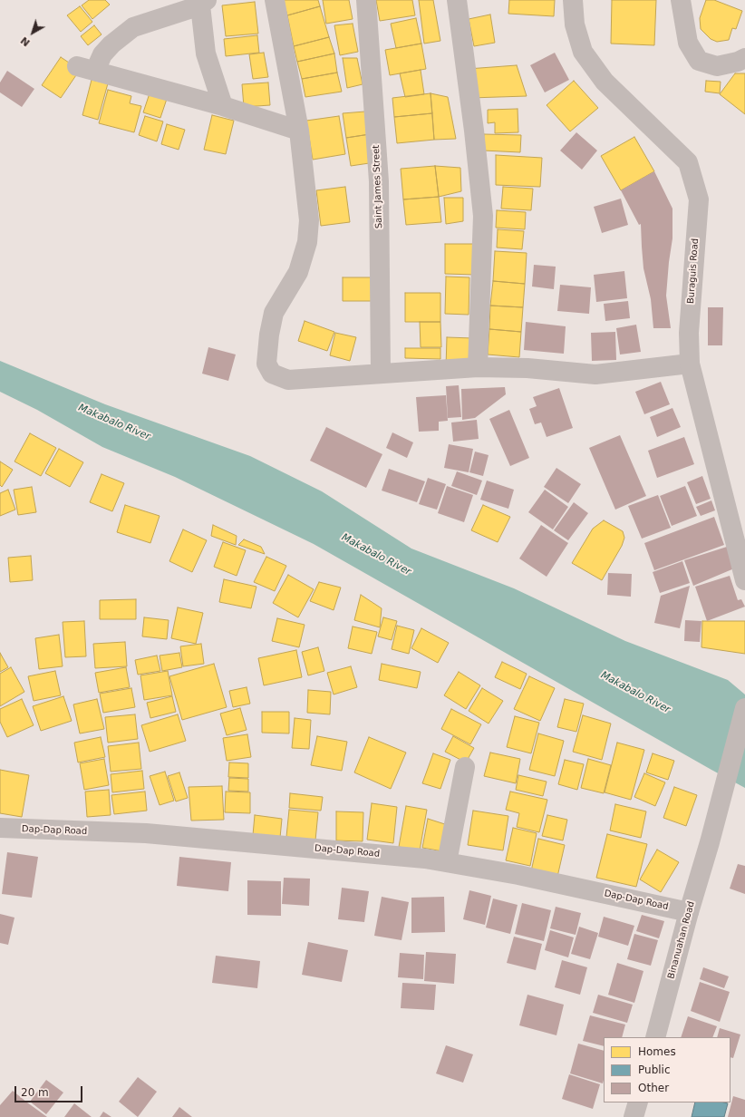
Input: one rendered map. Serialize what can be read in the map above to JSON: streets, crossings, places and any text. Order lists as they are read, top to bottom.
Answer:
{
  "streets": {
    "street": [
      "Saint James Street",
      "Buraguis Road",
      "Dap-Dap Road",
      "Binanuahan Road"
    ]
  },
  "crossings": [
    ["Dap-Dap Road", "Binanuahan Road"]
  ],
  "water": ["Makabalo River"],
  "legend": ["Homes", "Public", "Other"],
  "scale_bar": "20 m",
  "north": "bottom left"
}
